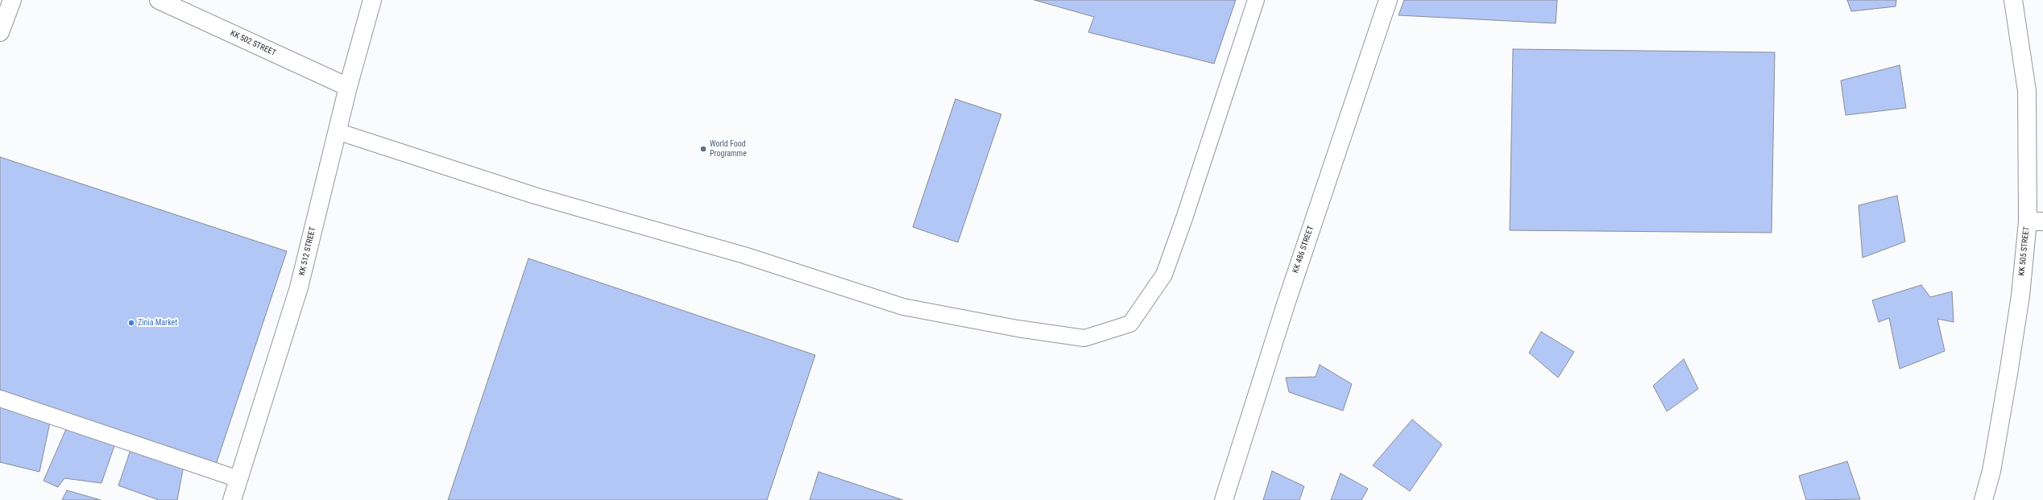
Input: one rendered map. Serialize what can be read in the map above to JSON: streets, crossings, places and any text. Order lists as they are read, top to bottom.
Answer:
{
  "streets": {
    "street": [
      "KK 502 STREET",
      "KK 486 STREET",
      "KK 512 STREET",
      "KK 505 STREET"
    ]
  },
  "crossings": [
    ["KK 502 STREET", "KK 512 STREET"]
  ],
  "places": ["World Food Programme", "Zinia Market"]
}
